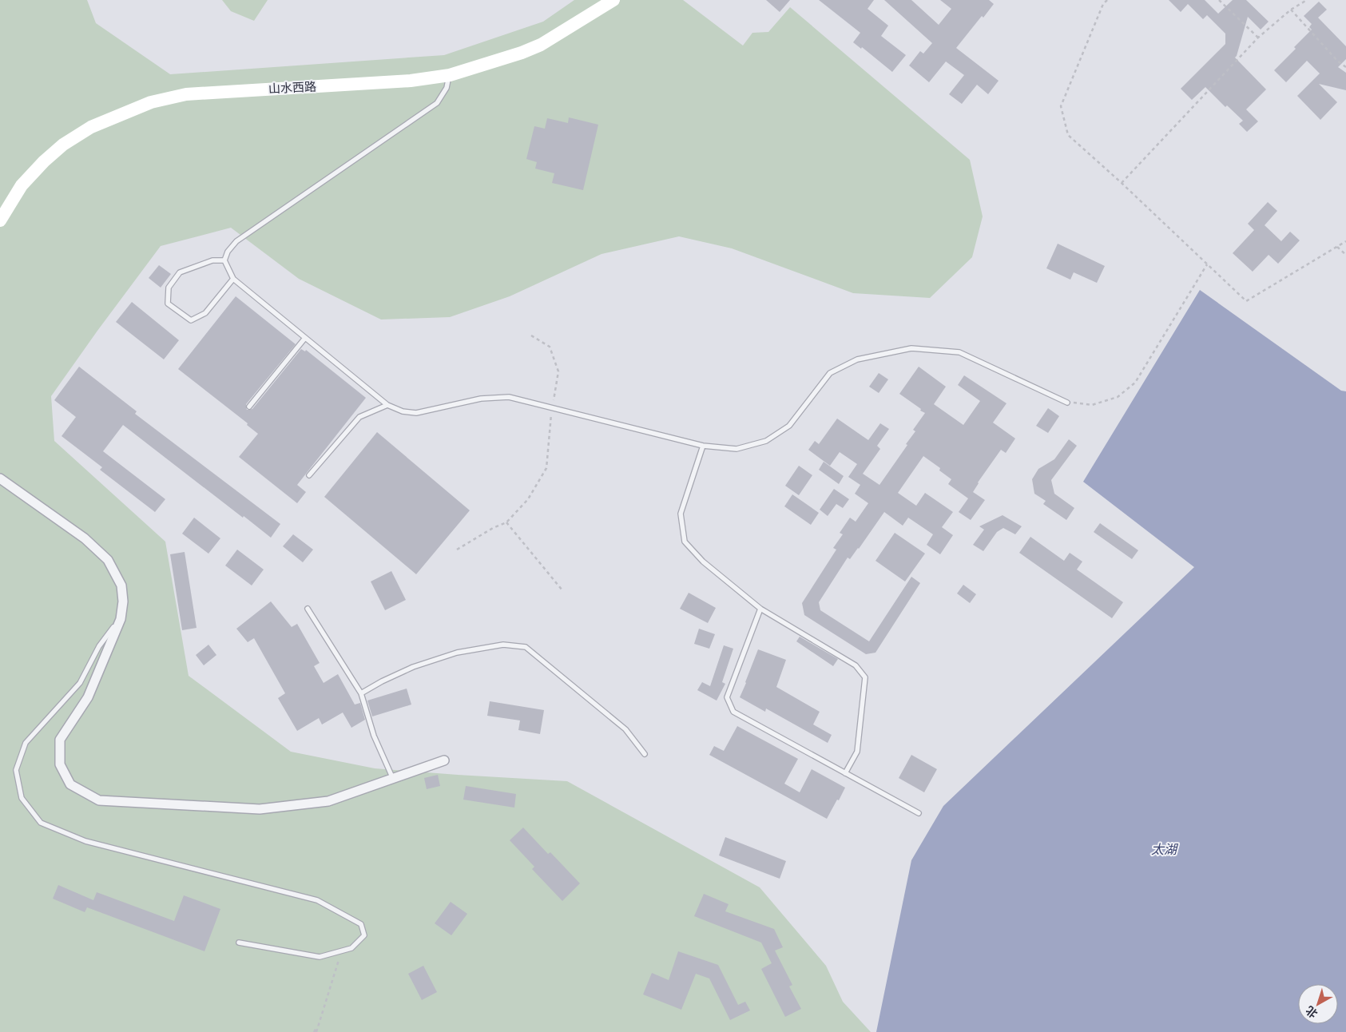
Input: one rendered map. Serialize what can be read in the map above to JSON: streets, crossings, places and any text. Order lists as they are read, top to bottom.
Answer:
{
  "streets": {
    "street": ["山水西路"]
  },
  "water": ["太湖"],
  "north": "bottom left"
}
